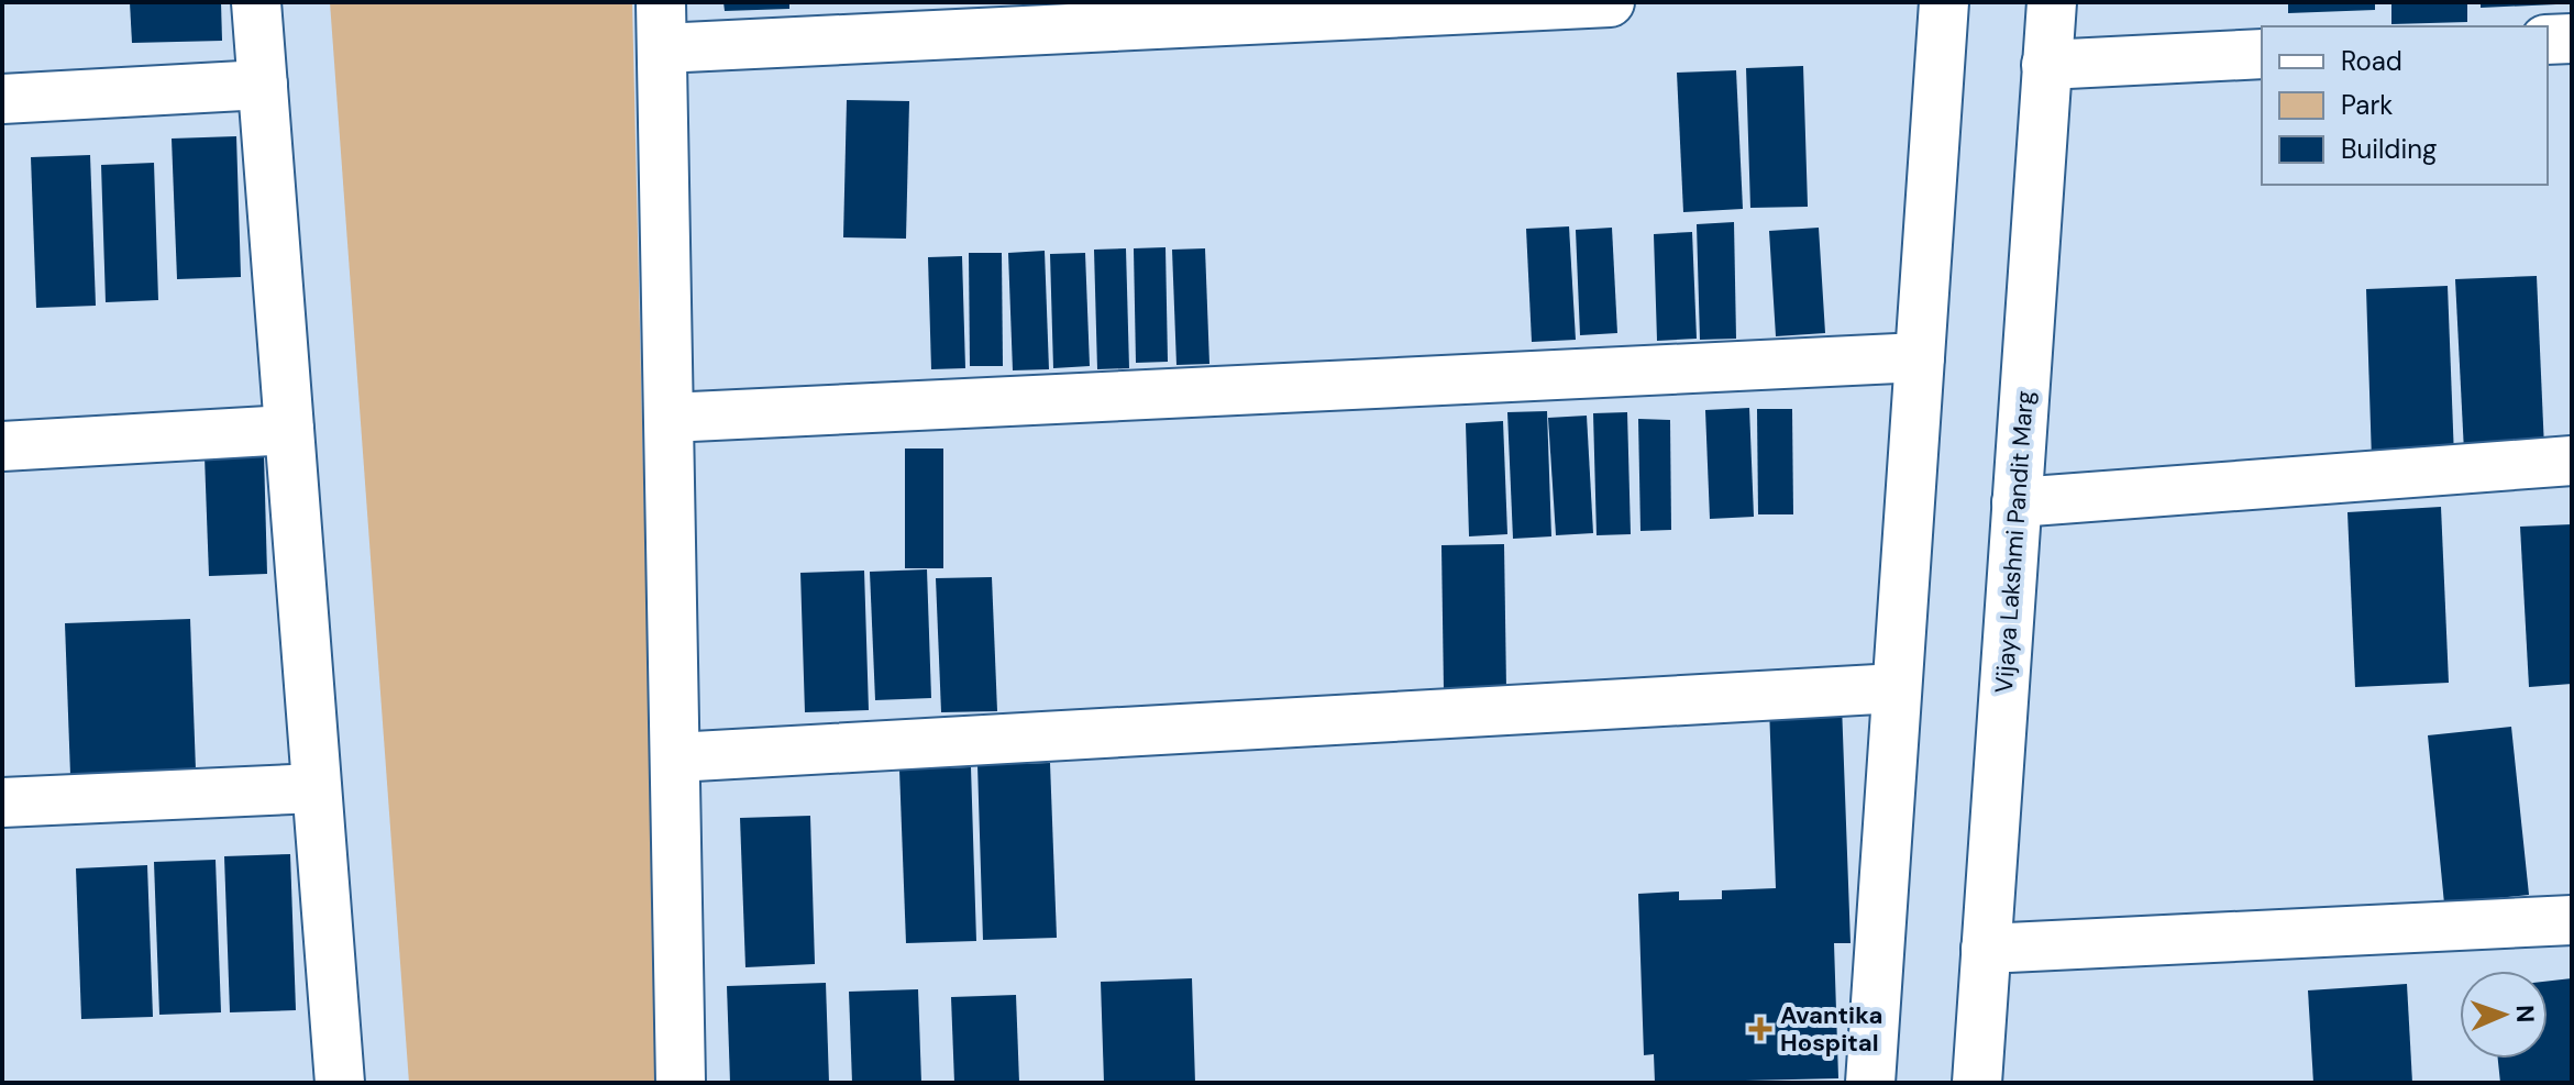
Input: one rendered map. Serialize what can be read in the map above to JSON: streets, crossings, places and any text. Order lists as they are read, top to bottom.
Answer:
{
  "streets": {
    "street": ["Vijaya Lakshmi Pandit Marg"]
  },
  "places": {
    "health": ["Avantika Hospital"]
  },
  "legend": ["Road", "Park", "Building"],
  "north": "right"
}
